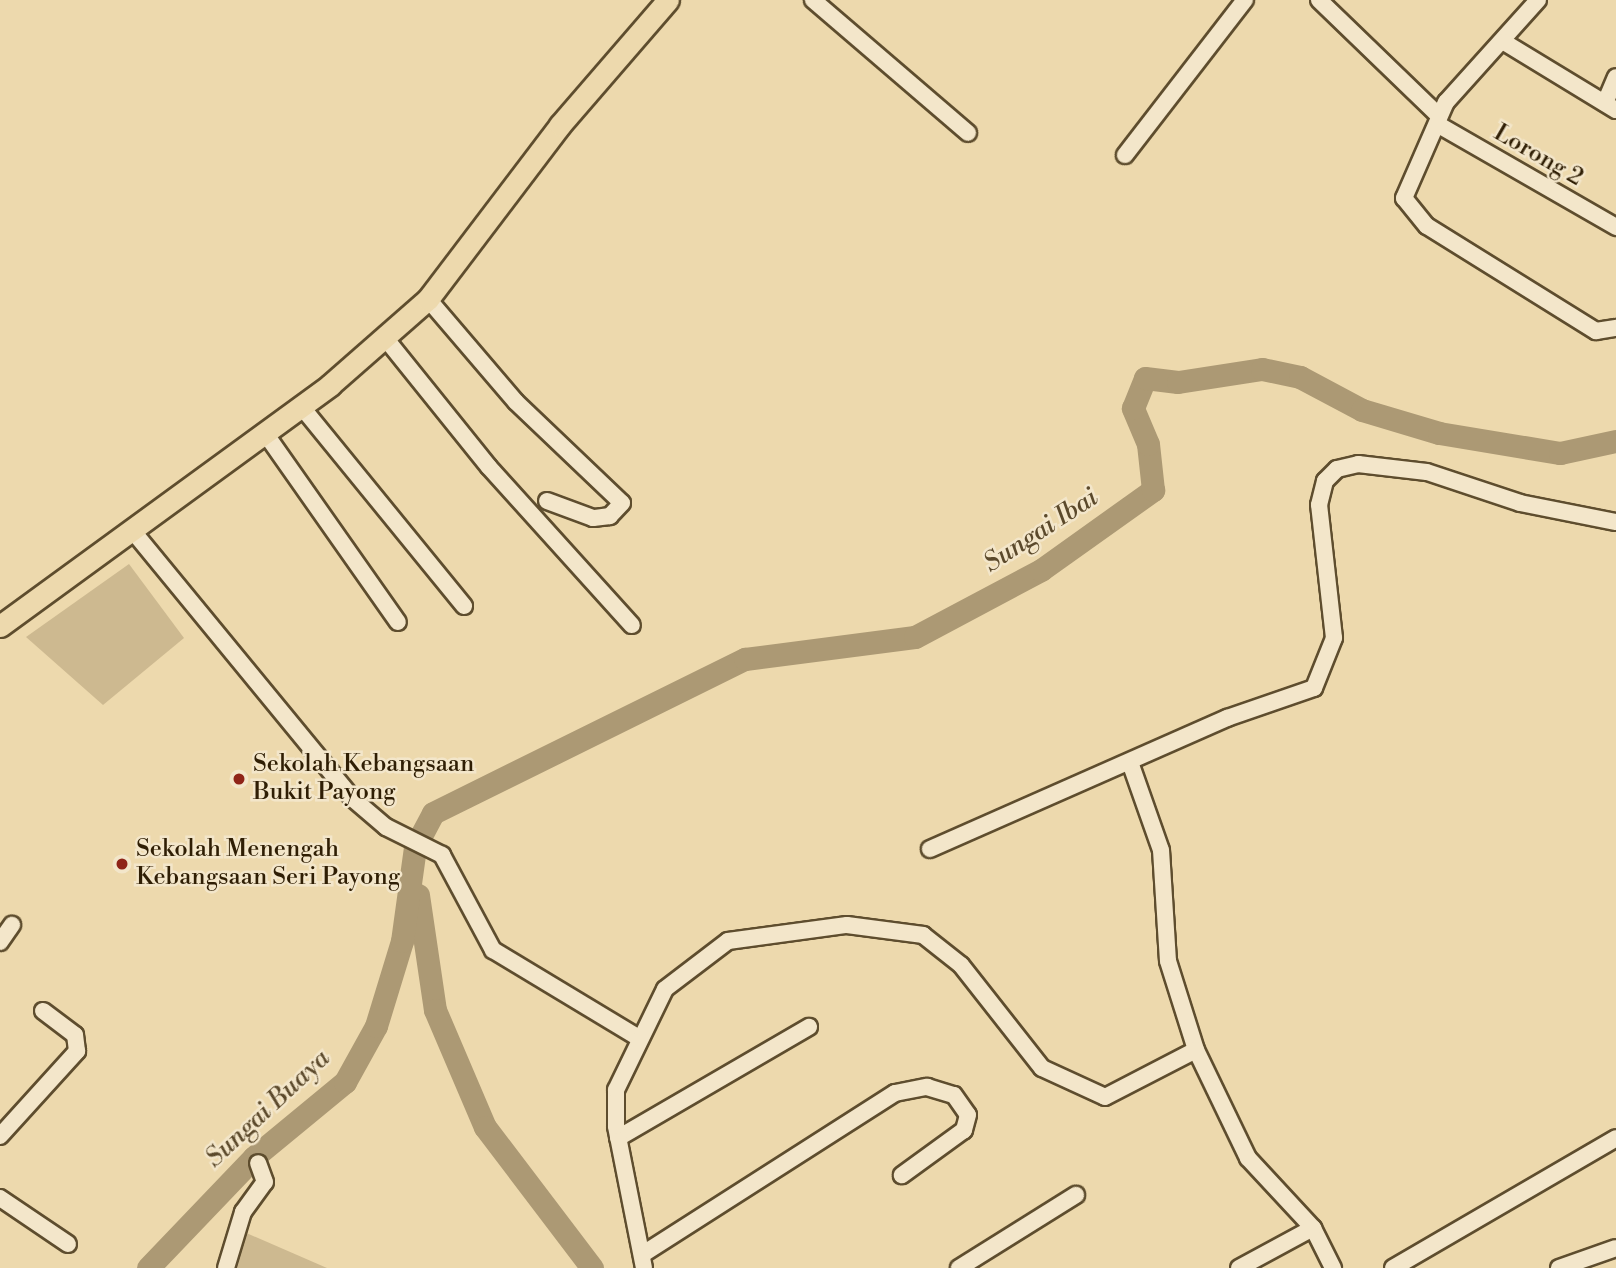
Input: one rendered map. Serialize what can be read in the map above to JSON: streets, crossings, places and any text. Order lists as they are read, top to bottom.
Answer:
{
  "streets": {
    "street": ["Lorong 2"]
  },
  "water": ["Sungai Ibai", "Sungai Buaya"],
  "places": ["Sekolah Kebangsaan Bukit Payong", "Sekolah Menengah Kebangsaan Seri Payong"]
}
